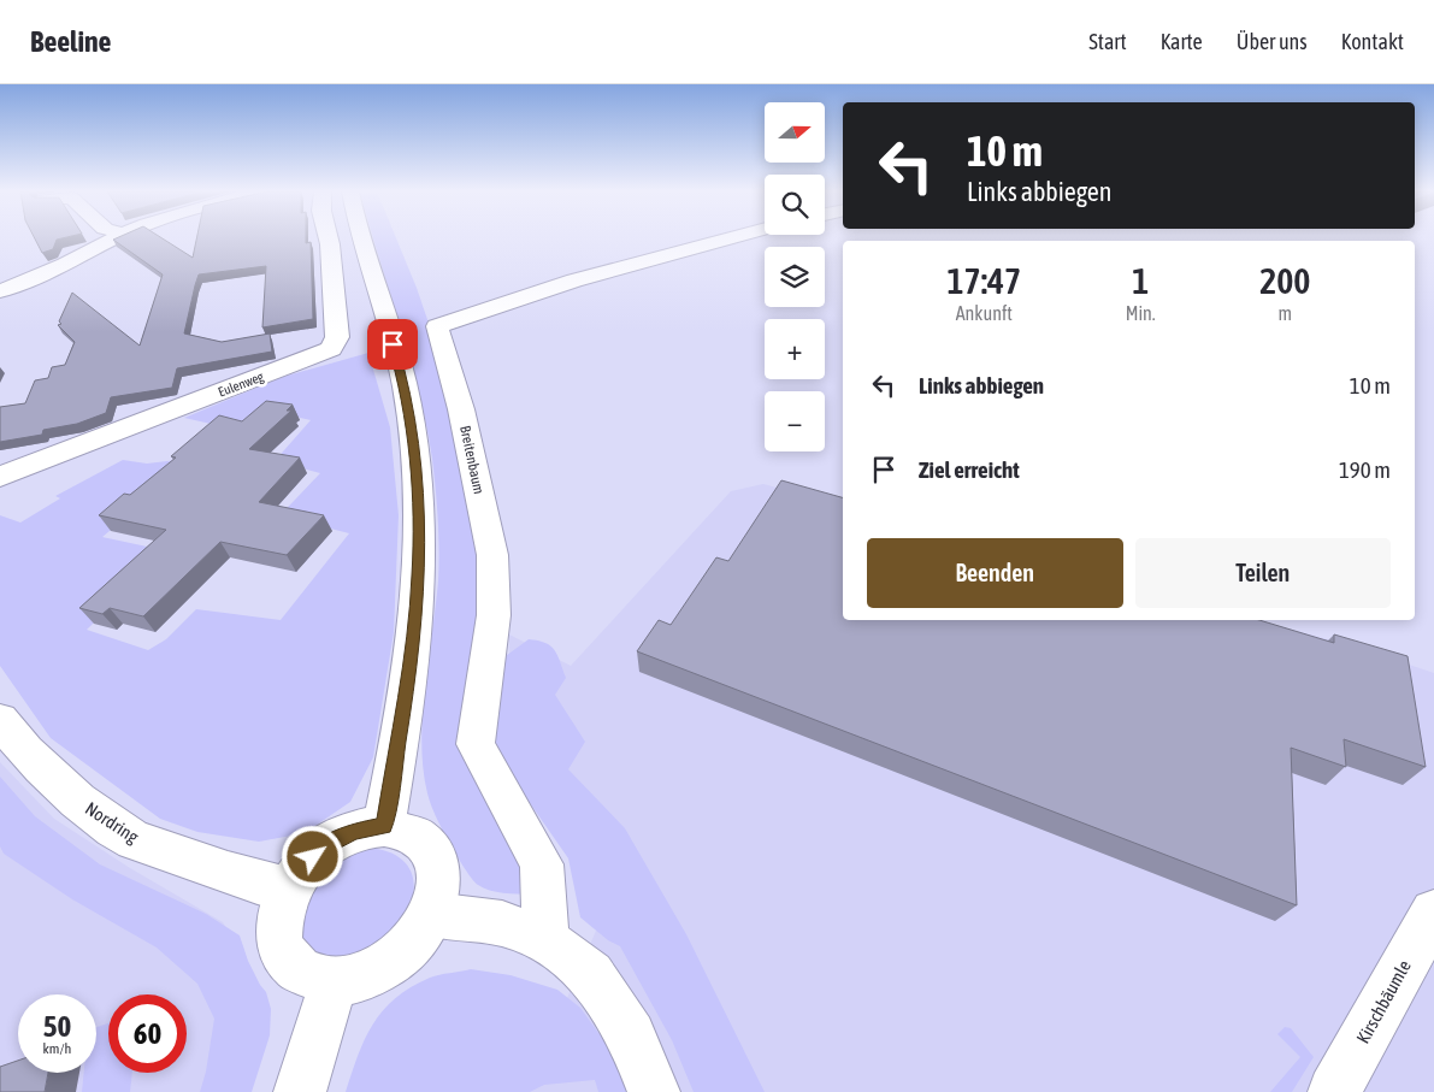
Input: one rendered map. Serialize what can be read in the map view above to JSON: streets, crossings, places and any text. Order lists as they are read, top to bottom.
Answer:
{
  "streets": {
    "street": [
      "Eulenweg",
      "Breitenbaum",
      "Nordring",
      "Kirschbäumle"
    ]
  },
  "north": "right",
  "page": {
    "header": "Beeline",
    "nav": [
      "Start",
      "Karte",
      "Über uns",
      "Kontakt"
    ],
    "map_buttons": ["+", "−"],
    "turn": ["10 m", "Links abbiegen"],
    "eta": [
      "17:47",
      "Ankunft",
      "1",
      "Min.",
      "200",
      "m"
    ],
    "list": [
      {
        "name": "Links abbiegen",
        "value": "10 m"
      },
      {
        "name": "Ziel erreicht",
        "value": "190 m"
      }
    ],
    "buttons": ["Beenden", "Teilen"],
    "speed": "50 km/h",
    "limit": "60"
  }
}
